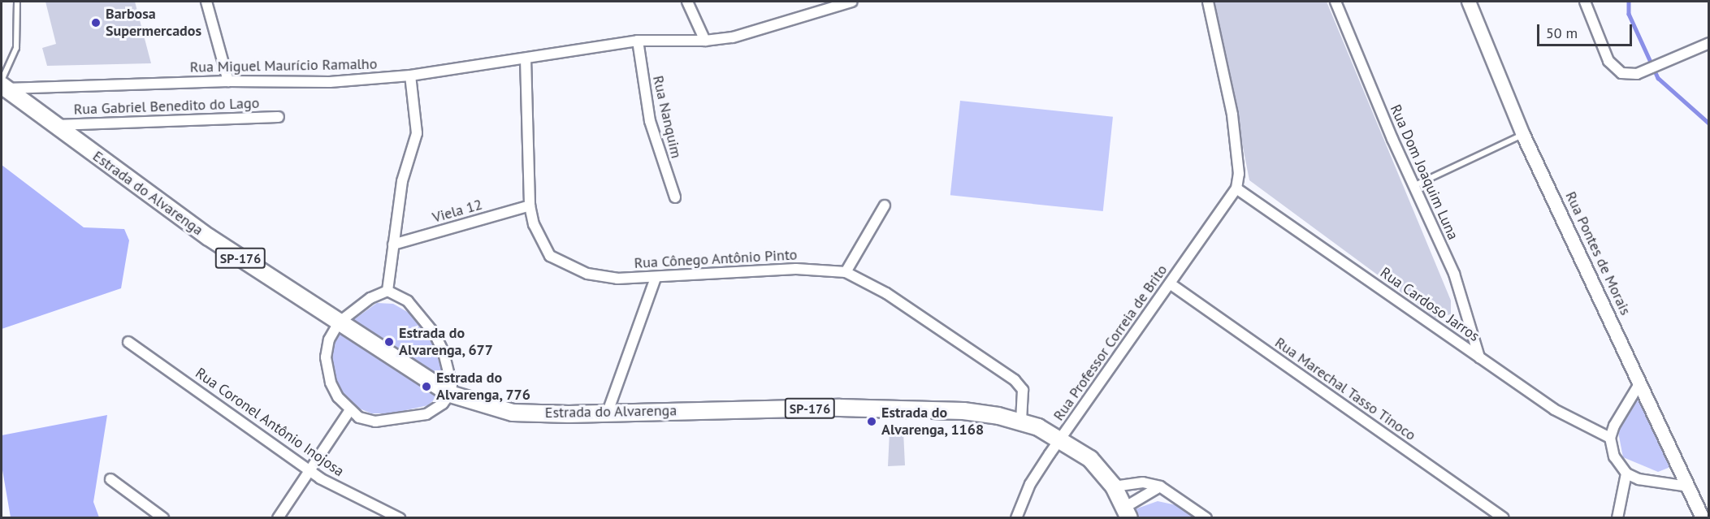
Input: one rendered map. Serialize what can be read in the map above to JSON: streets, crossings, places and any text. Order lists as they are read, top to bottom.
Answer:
{
  "streets": {
    "main road": ["Estrada do Alvarenga", "SP-176"],
    "street": [
      "Rua Miguel Maurício Ramalho",
      "Rua Gabriel Benedito do Lago",
      "Rua Nanquim",
      "Rua Dom Joaquim Luna",
      "Viela 12",
      "Rua Pontes de Morais",
      "Rua Cônego Antônio Pinto",
      "Rua Cardoso Jarros",
      "Rua Professor Correia de Brito",
      "Rua Marechal Tasso Tinoco",
      "Rua Coronel Antônio Inojosa"
    ]
  },
  "crossings": [
    ["Rua Miguel Maurício Ramalho", "Rua Nanquim"],
    ["Rua Miguel Maurício Ramalho", "Estrada do Alvarenga"],
    ["Rua Miguel Maurício Ramalho", "Rua Cônego Antônio Pinto"],
    ["Rua Gabriel Benedito do Lago", "Estrada do Alvarenga"],
    ["Rua Dom Joaquim Luna", "Rua Cardoso Jarros"],
    ["Estrada do Alvarenga", "Rua Cônego Antônio Pinto"],
    ["Estrada do Alvarenga", "Rua Professor Correia de Brito"],
    ["Viela 12", "Rua Cônego Antônio Pinto"],
    ["Rua Cardoso Jarros", "Rua Professor Correia de Brito"],
    ["Rua Professor Correia de Brito", "Rua Marechal Tasso Tinoco"]
  ],
  "places": [
    "Barbosa Supermercados",
    "Estrada do Alvarenga, 677",
    "Estrada do Alvarenga, 776",
    "Estrada do Alvarenga, 1168"
  ],
  "scale_bar": "50 m"
}
